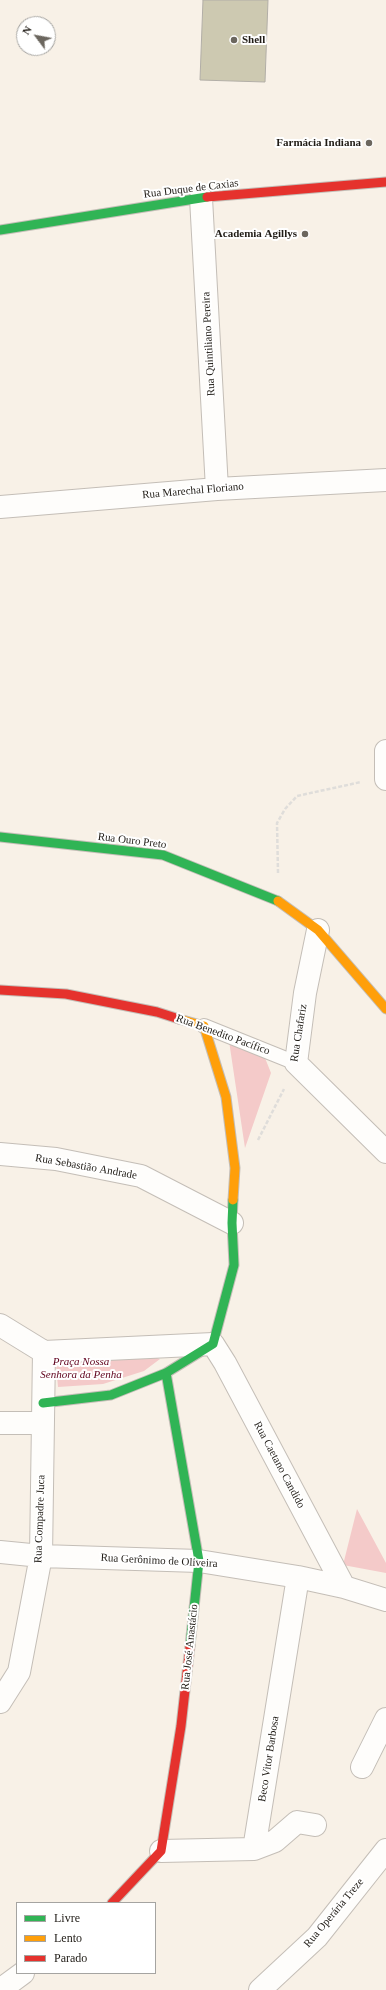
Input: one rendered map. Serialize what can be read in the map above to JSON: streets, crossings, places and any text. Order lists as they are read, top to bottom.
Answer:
{
  "streets": {
    "street": [
      "Rua Duque de Caxias",
      "Rua Quintiliano Pereira",
      "Rua Marechal Floriano",
      "Rua Ouro Preto",
      "Rua Chafariz",
      "Rua Benedito Pacífico",
      "Rua Sebastião Andrade",
      "Rua Caetano Candido",
      "Rua Compadre Juca",
      "Rua Gerônimo de Oliveira",
      "Rua José Anastácio",
      "Beco Vitor Barbosa",
      "Rua Operária Treze"
    ]
  },
  "crossings": [
    ["Rua Duque de Caxias", "Rua Quintiliano Pereira"],
    ["Rua Quintiliano Pereira", "Rua Marechal Floriano"],
    ["Rua Ouro Preto", "Rua Chafariz"],
    ["Rua Chafariz", "Rua Benedito Pacífico"],
    ["Rua Caetano Candido", "Rua Gerônimo de Oliveira"],
    ["Rua Compadre Juca", "Rua Gerônimo de Oliveira"],
    ["Rua Gerônimo de Oliveira", "Rua José Anastácio"],
    ["Rua Gerônimo de Oliveira", "Beco Vitor Barbosa"]
  ],
  "parks": ["Praça Nossa Senhora da Penha"],
  "places": ["Shell", "Farmácia Indiana", "Academia Agillys"],
  "legend": ["Livre", "Lento", "Parado"],
  "north": "top left"
}
